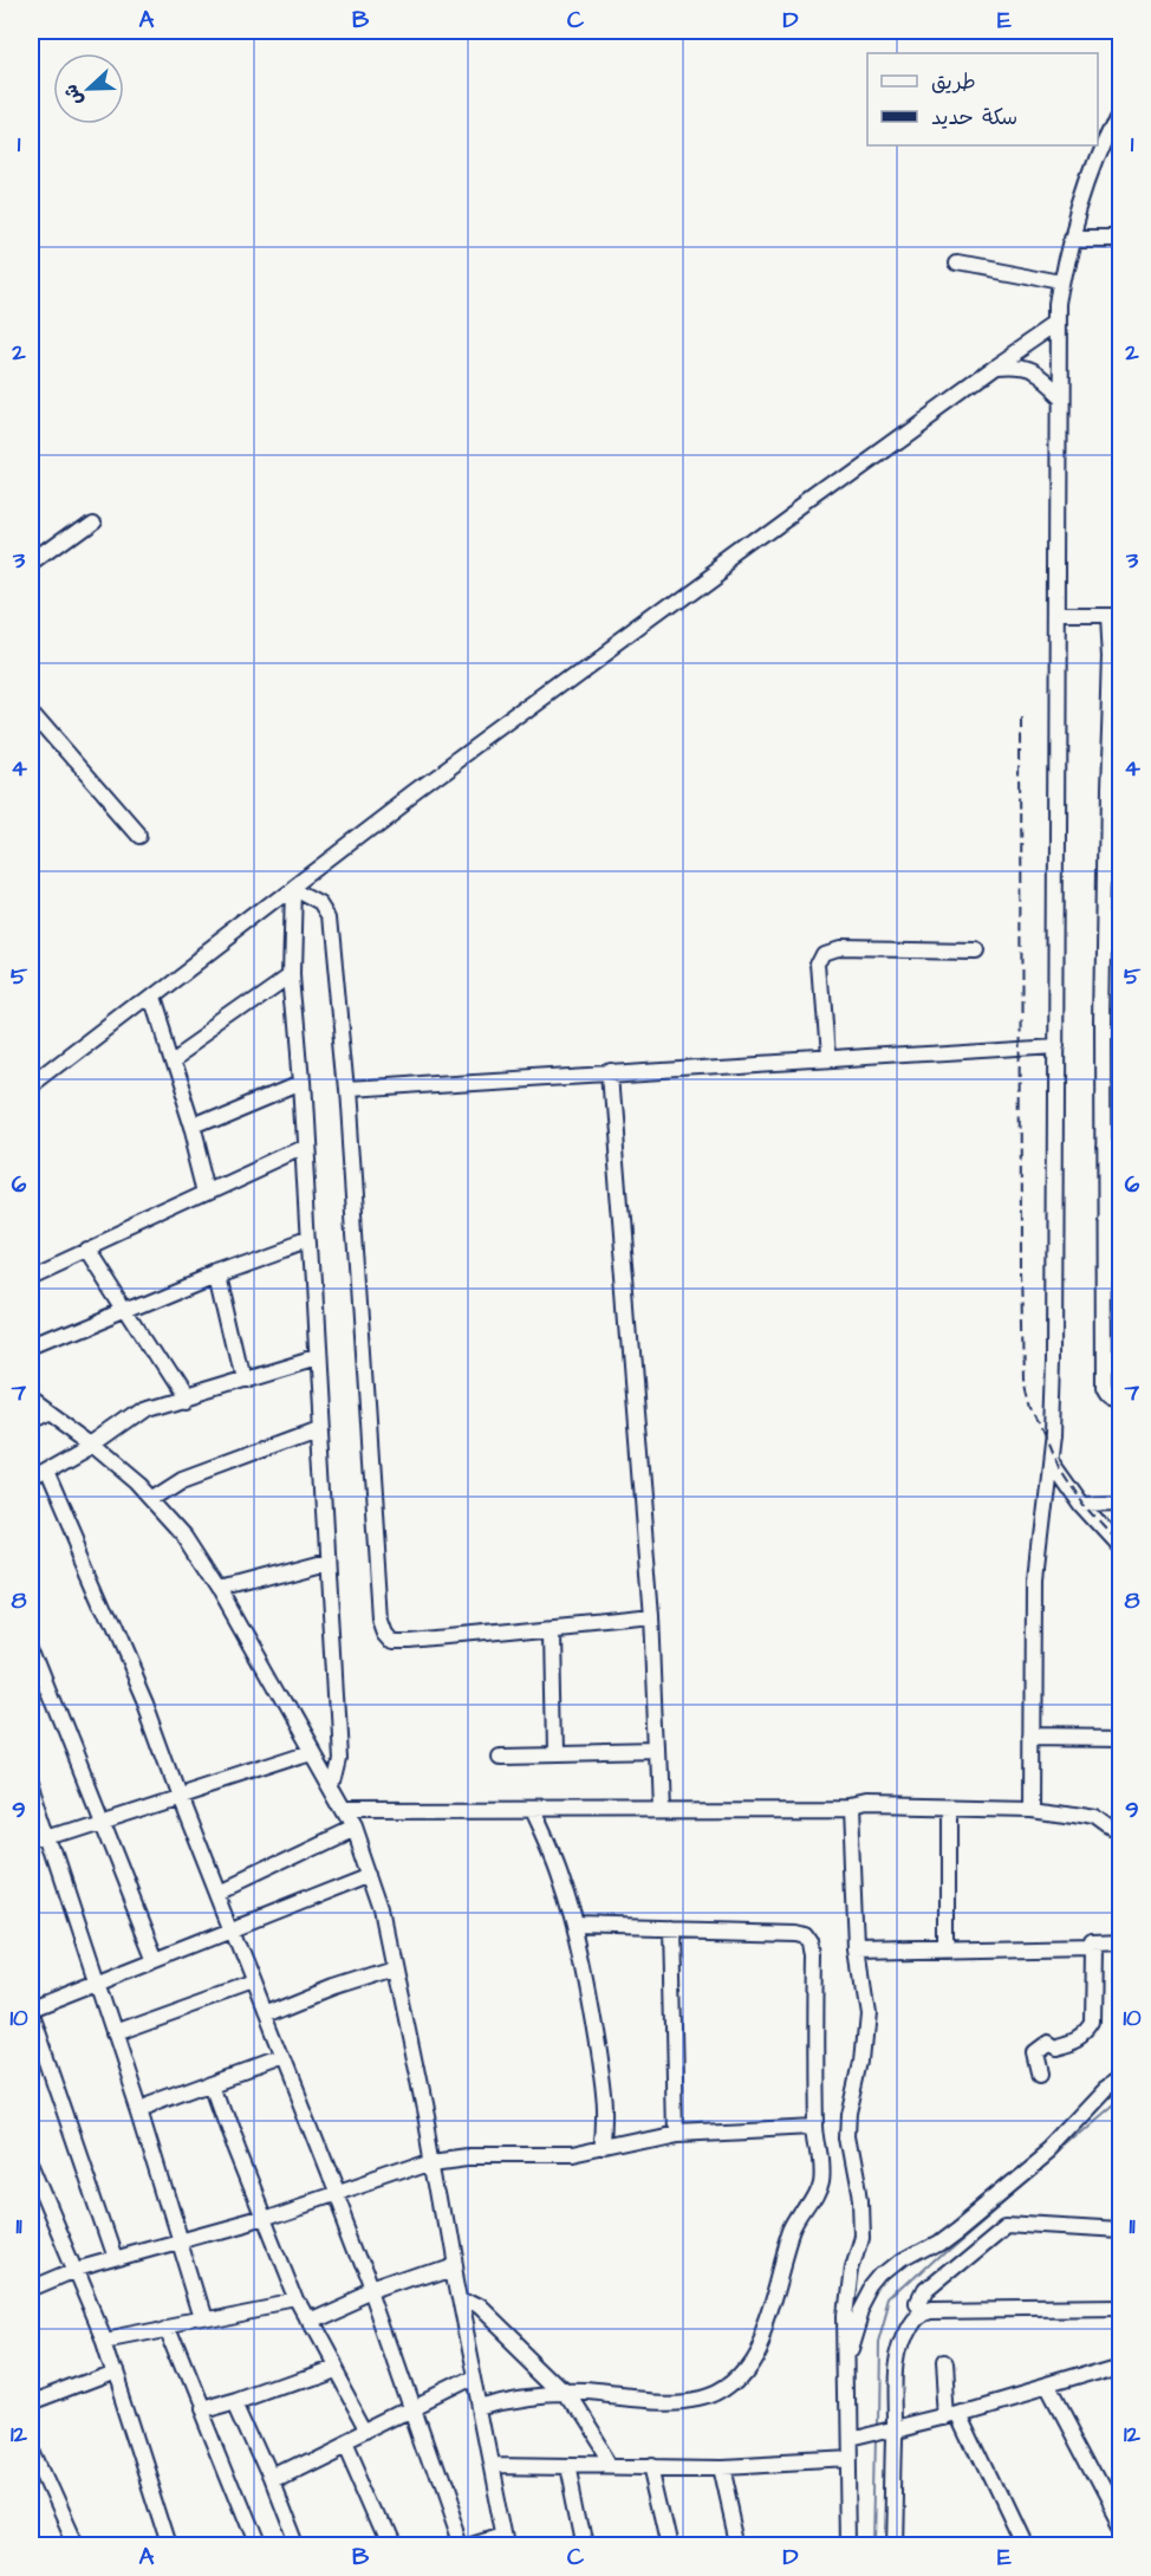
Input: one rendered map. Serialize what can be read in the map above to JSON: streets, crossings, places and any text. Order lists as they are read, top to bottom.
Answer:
{
  "legend": ["طريق", "سكة حديد"],
  "north": "left",
  "grid": {
    "columns": [
      "A",
      "B",
      "C",
      "D",
      "E"
    ],
    "rows": [
      "1",
      "2",
      "3",
      "4",
      "5",
      "6",
      "7",
      "8",
      "9",
      "10",
      "11",
      "12"
    ]
  }
}
